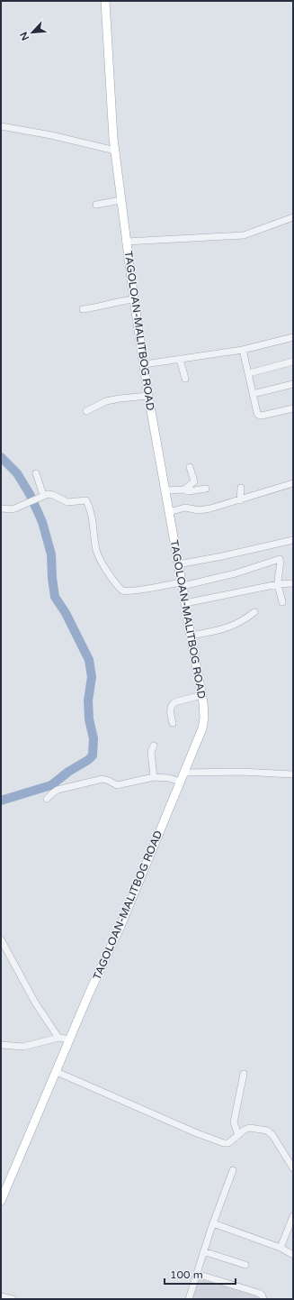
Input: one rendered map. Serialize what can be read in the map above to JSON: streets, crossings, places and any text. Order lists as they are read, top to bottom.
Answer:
{
  "streets": {
    "main road": ["TAGOLOAN-MALITBOG ROAD"]
  },
  "scale_bar": "100 m",
  "north": "bottom left"
}
